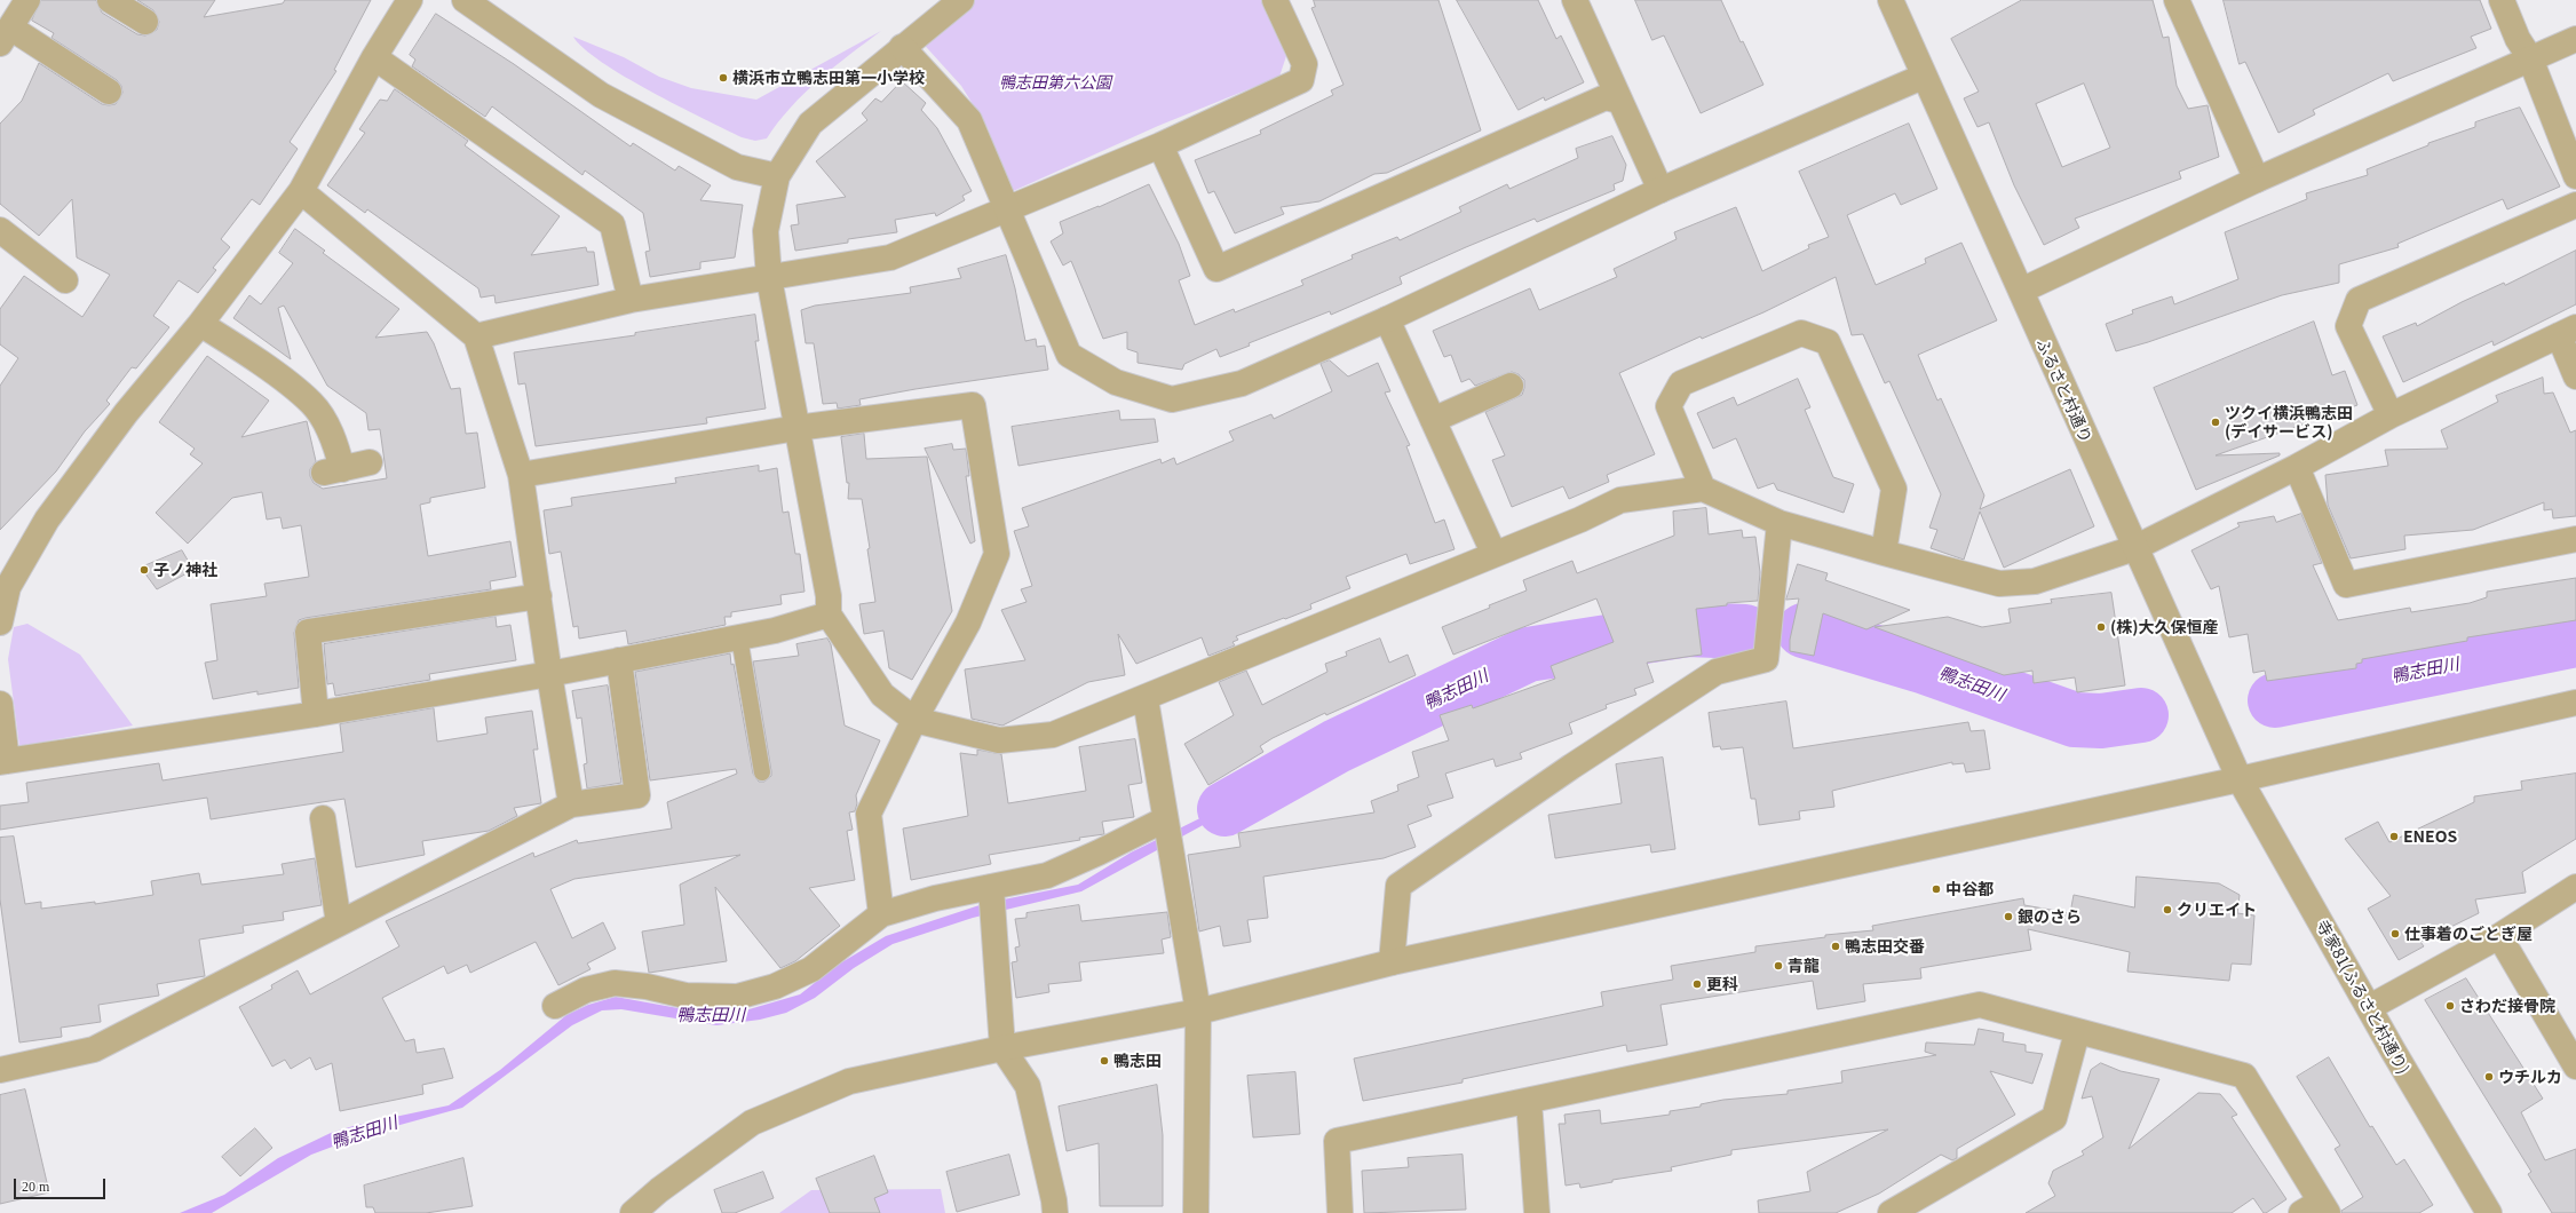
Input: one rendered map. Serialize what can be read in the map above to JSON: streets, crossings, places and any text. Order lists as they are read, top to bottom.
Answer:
{
  "streets": {
    "street": ["ふるさと村通り", "寺家81(ふるさと村通り)"]
  },
  "crossings": [
    ["ふるさと村通り", "寺家81(ふるさと村通り)"]
  ],
  "water": ["鴨志田川"],
  "parks": ["鴨志田第六公園"],
  "places": [
    "横浜市立鴨志田第一小学校",
    "ツクイ横浜鴨志田 (デイサービス)",
    "子ノ神社",
    "(株)大久保恒産",
    "ENEOS",
    "中谷都",
    "クリエイト",
    "銀のさら",
    "仕事着のごとぎ屋",
    "鴨志田交番",
    "青龍",
    "更科",
    "さわだ接骨院",
    "鴨志田",
    "ウチルカ"
  ],
  "scale_bar": "20 m"
}
